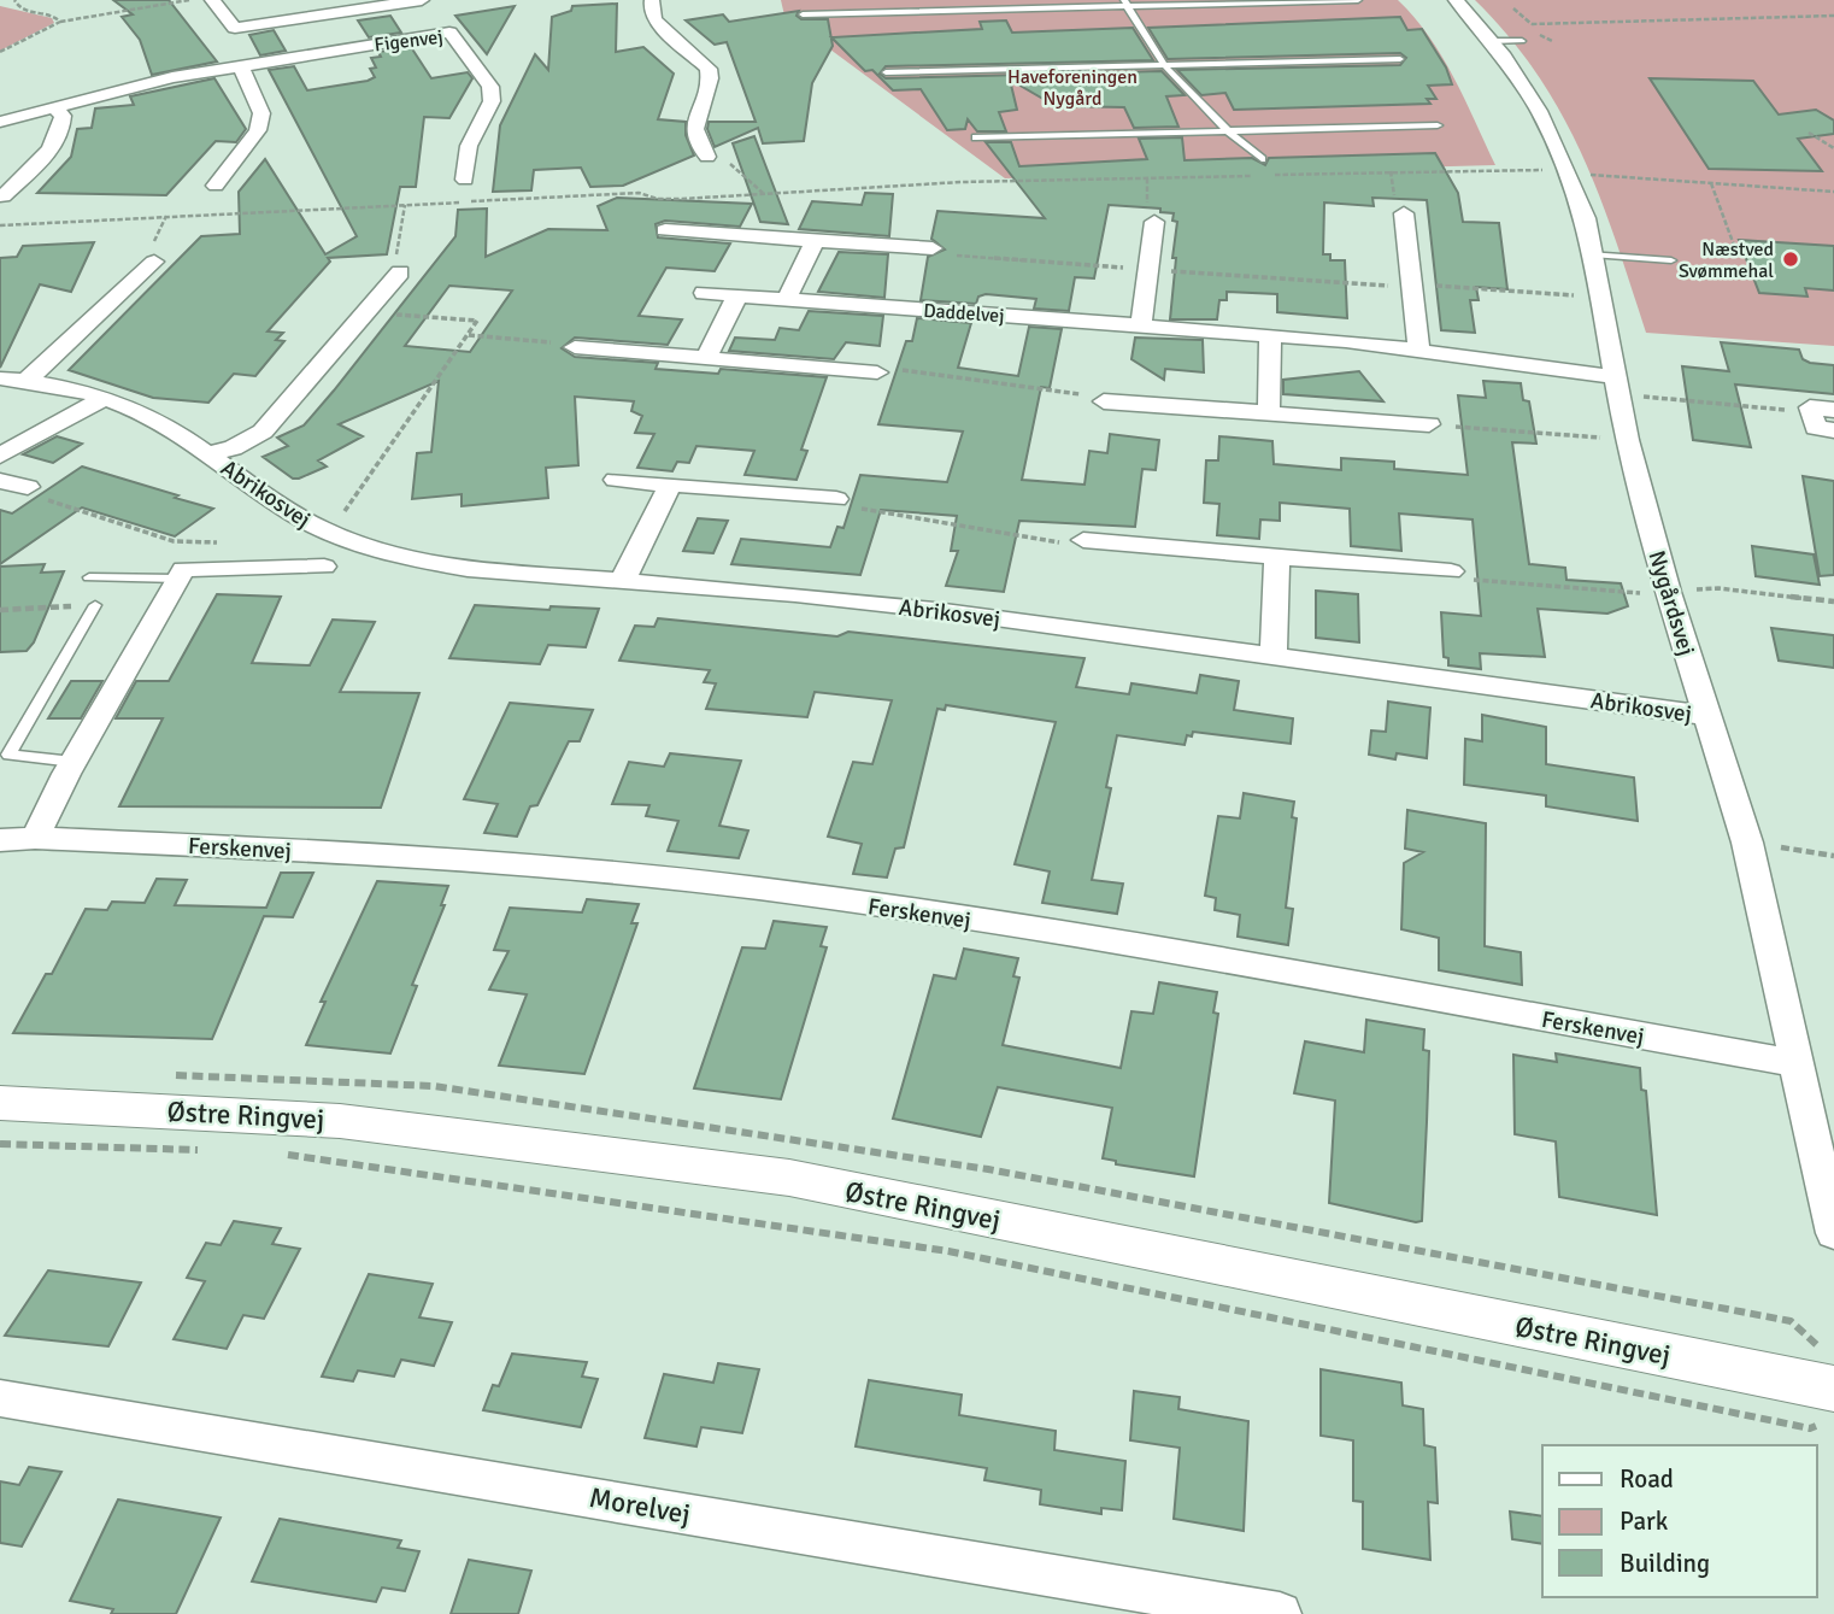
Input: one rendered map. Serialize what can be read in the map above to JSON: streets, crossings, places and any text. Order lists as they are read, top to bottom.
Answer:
{
  "streets": {
    "street": [
      "Figenvej",
      "Daddelvej",
      "Abrikosvej",
      "Nygårdsvej",
      "Ferskenvej",
      "Østre Ringvej",
      "Morelvej"
    ]
  },
  "crossings": [
    ["Daddelvej", "Nygårdsvej"],
    ["Abrikosvej", "Nygårdsvej"],
    ["Nygårdsvej", "Ferskenvej"]
  ],
  "parks": ["Haveforeningen Nygård"],
  "places": ["Næstved Svømmehal"],
  "legend": ["Road", "Park", "Building"]
}
